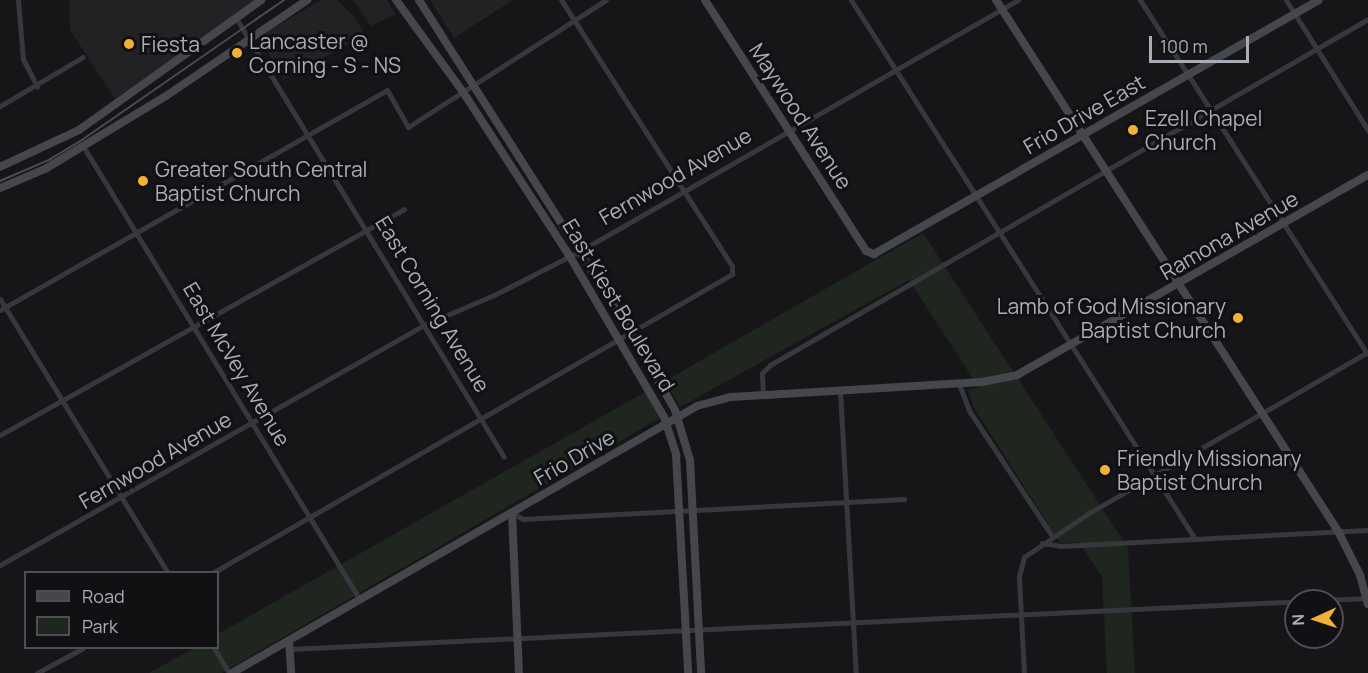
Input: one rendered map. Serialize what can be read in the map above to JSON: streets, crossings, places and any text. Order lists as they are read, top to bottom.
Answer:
{
  "streets": {
    "street": [
      "Frio Drive East",
      "Maywood Avenue",
      "Fernwood Avenue",
      "Ramona Avenue",
      "East Corning Avenue",
      "East Kiest Boulevard",
      "East McVey Avenue",
      "Frio Drive"
    ]
  },
  "crossings": [
    ["Frio Drive East", "Maywood Avenue"],
    ["Maywood Avenue", "Fernwood Avenue"],
    ["Fernwood Avenue", "East Corning Avenue"],
    ["Fernwood Avenue", "East Kiest Boulevard"],
    ["Fernwood Avenue", "East McVey Avenue"],
    ["Ramona Avenue", "Frio Drive"],
    ["East Kiest Boulevard", "Frio Drive"],
    ["East McVey Avenue", "Frio Drive"]
  ],
  "places": [
    "Fiesta",
    "Lancaster @ Corning - S - NS",
    "Ezell Chapel Church",
    "Greater South Central Baptist Church",
    "Lamb of God Missionary Baptist Church",
    "Friendly Missionary Baptist Church"
  ],
  "legend": ["Road", "Park"],
  "scale_bar": "100 m",
  "north": "left"
}
